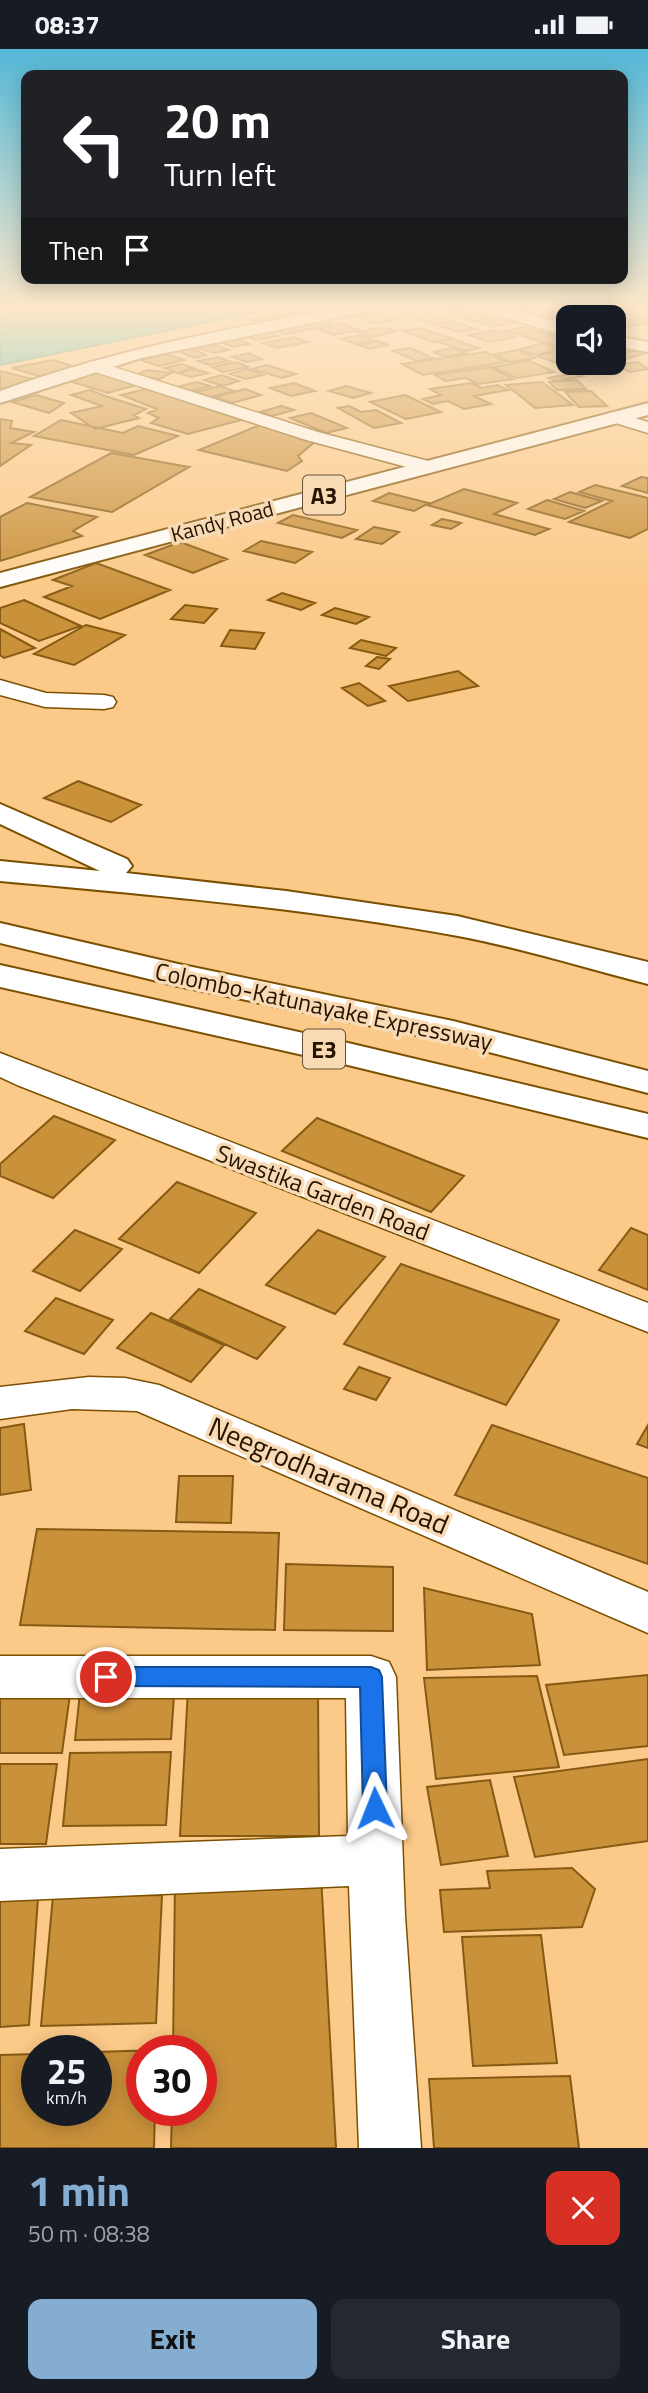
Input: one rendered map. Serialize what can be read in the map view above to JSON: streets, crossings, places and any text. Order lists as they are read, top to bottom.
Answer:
{
  "streets": {
    "main road": [
      "A3",
      "Kandy Road",
      "Colombo-Katunayake Expressway",
      "E3"
    ],
    "street": ["Swastika Garden Road", "Neegrodharama Road"]
  },
  "page": {
    "status": "08:37",
    "turn": ["20 m", "Turn left"],
    "then": "Then",
    "speed": "25 km/h",
    "limit": "30",
    "heading": ["1 min", "50 m · 08:38"],
    "buttons": ["Exit", "Share"]
  }
}
